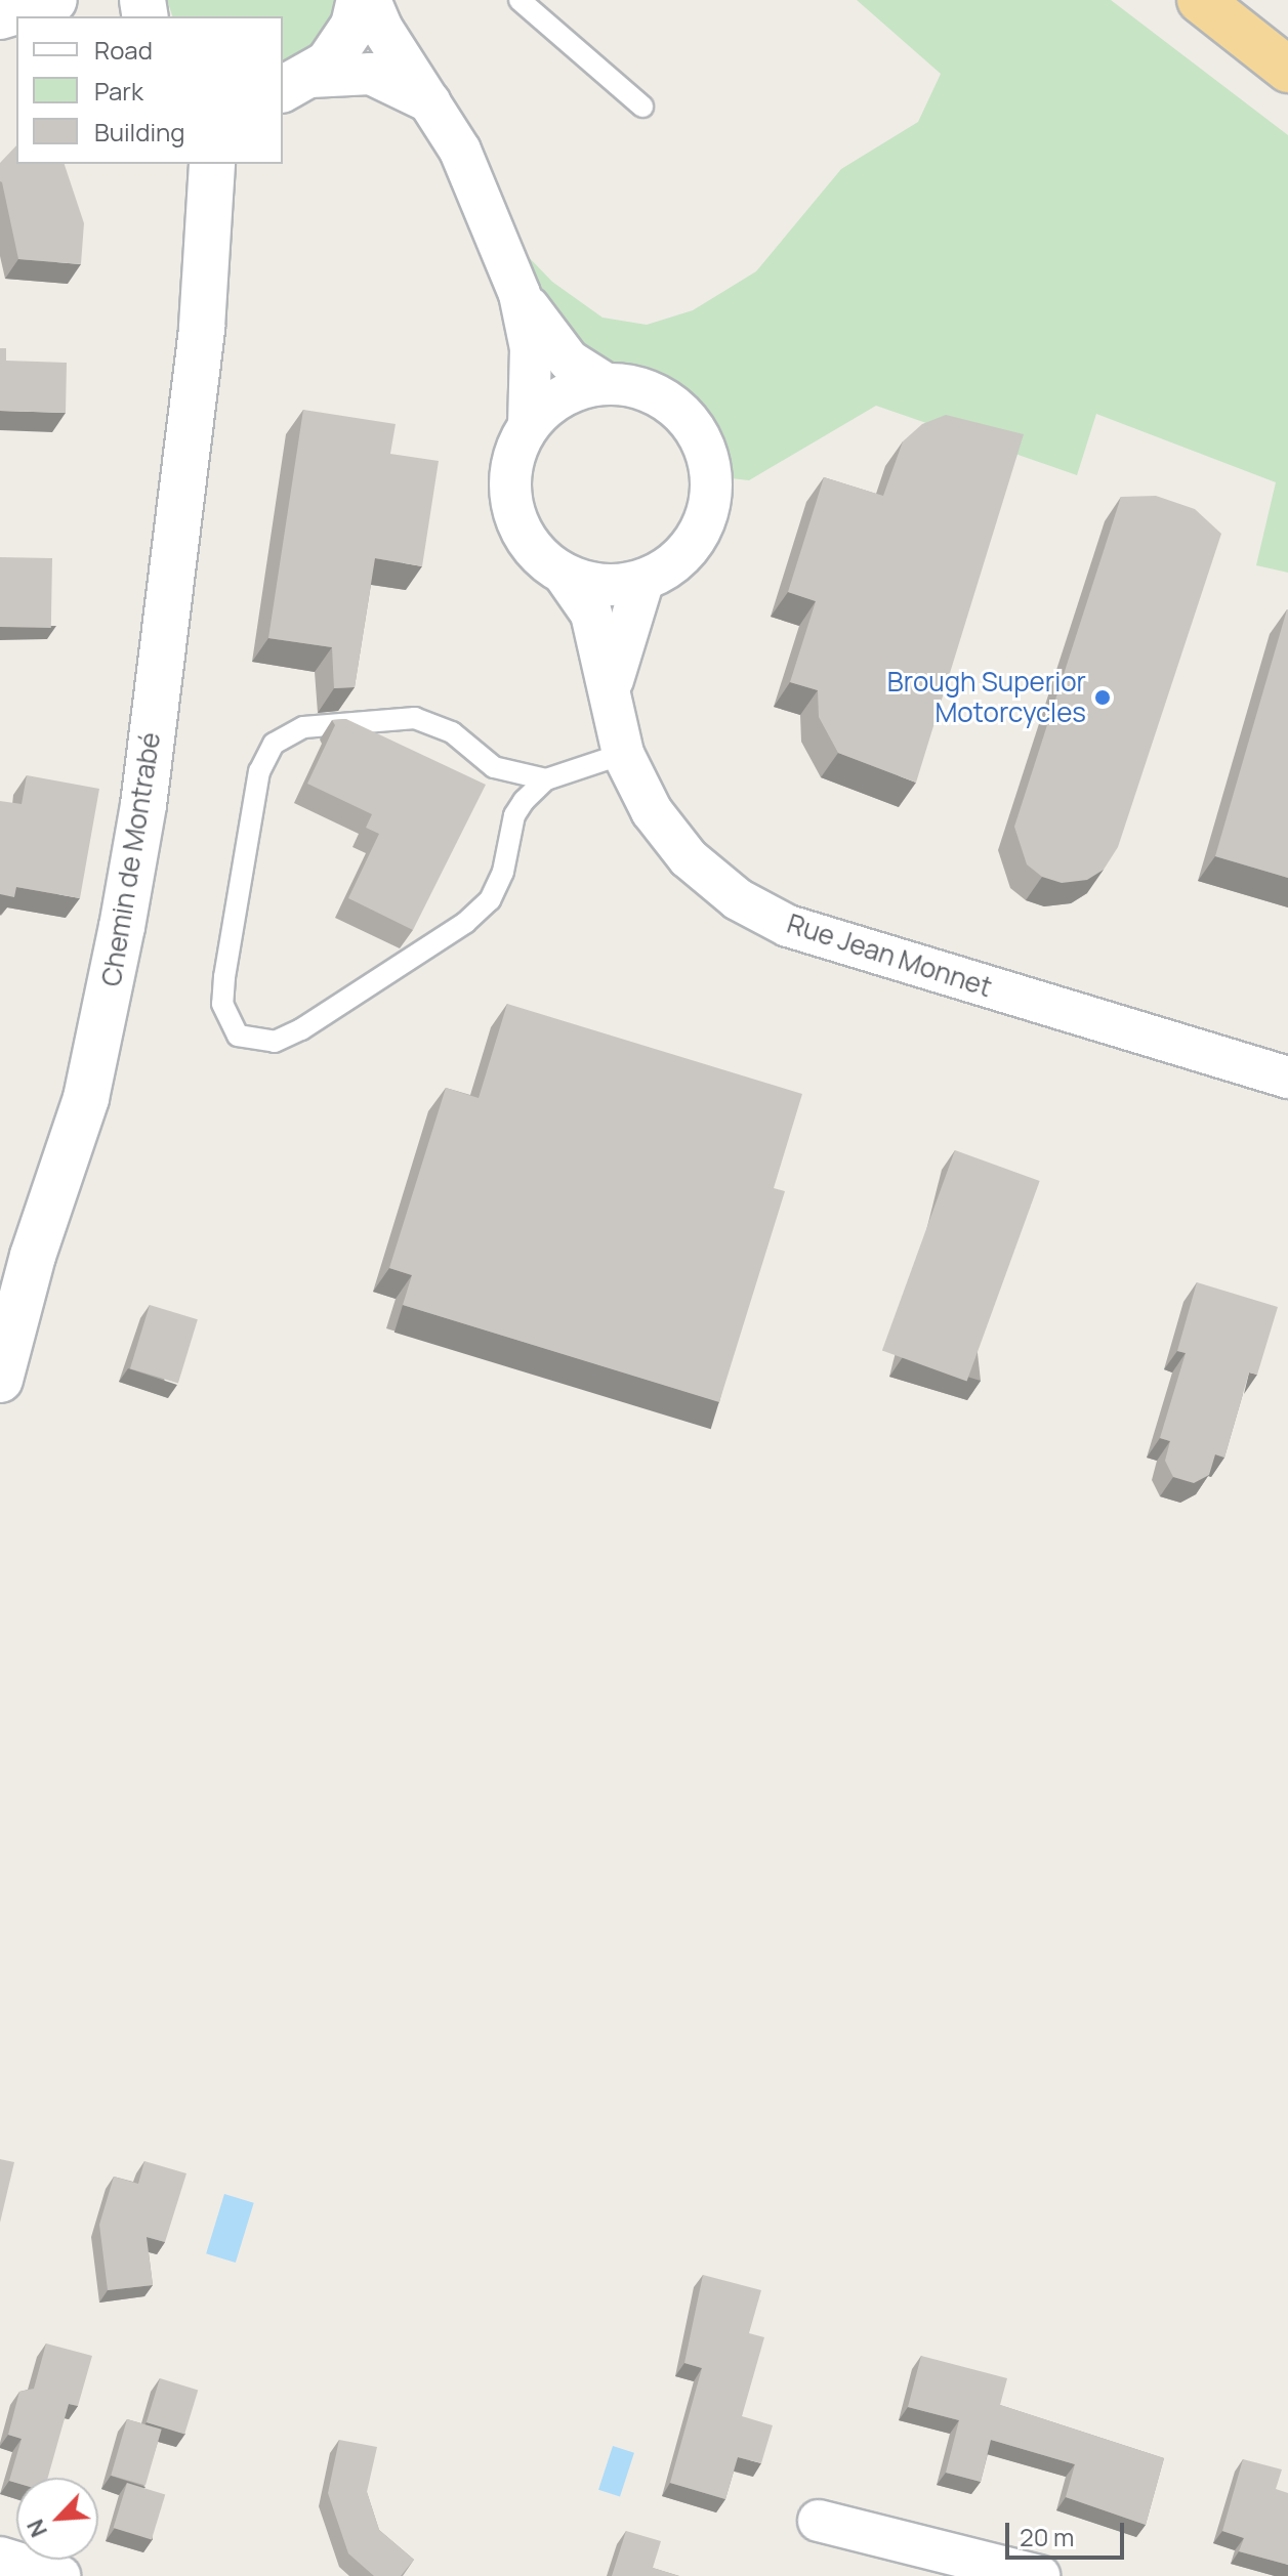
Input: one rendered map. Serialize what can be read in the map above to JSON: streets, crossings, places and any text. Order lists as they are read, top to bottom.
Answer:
{
  "streets": {
    "street": ["Chemin de Montrabé", "Rue Jean Monnet"]
  },
  "places": ["Brough Superior Motorcycles"],
  "legend": ["Road", "Park", "Building"],
  "scale_bar": "20 m",
  "north": "bottom left"
}
